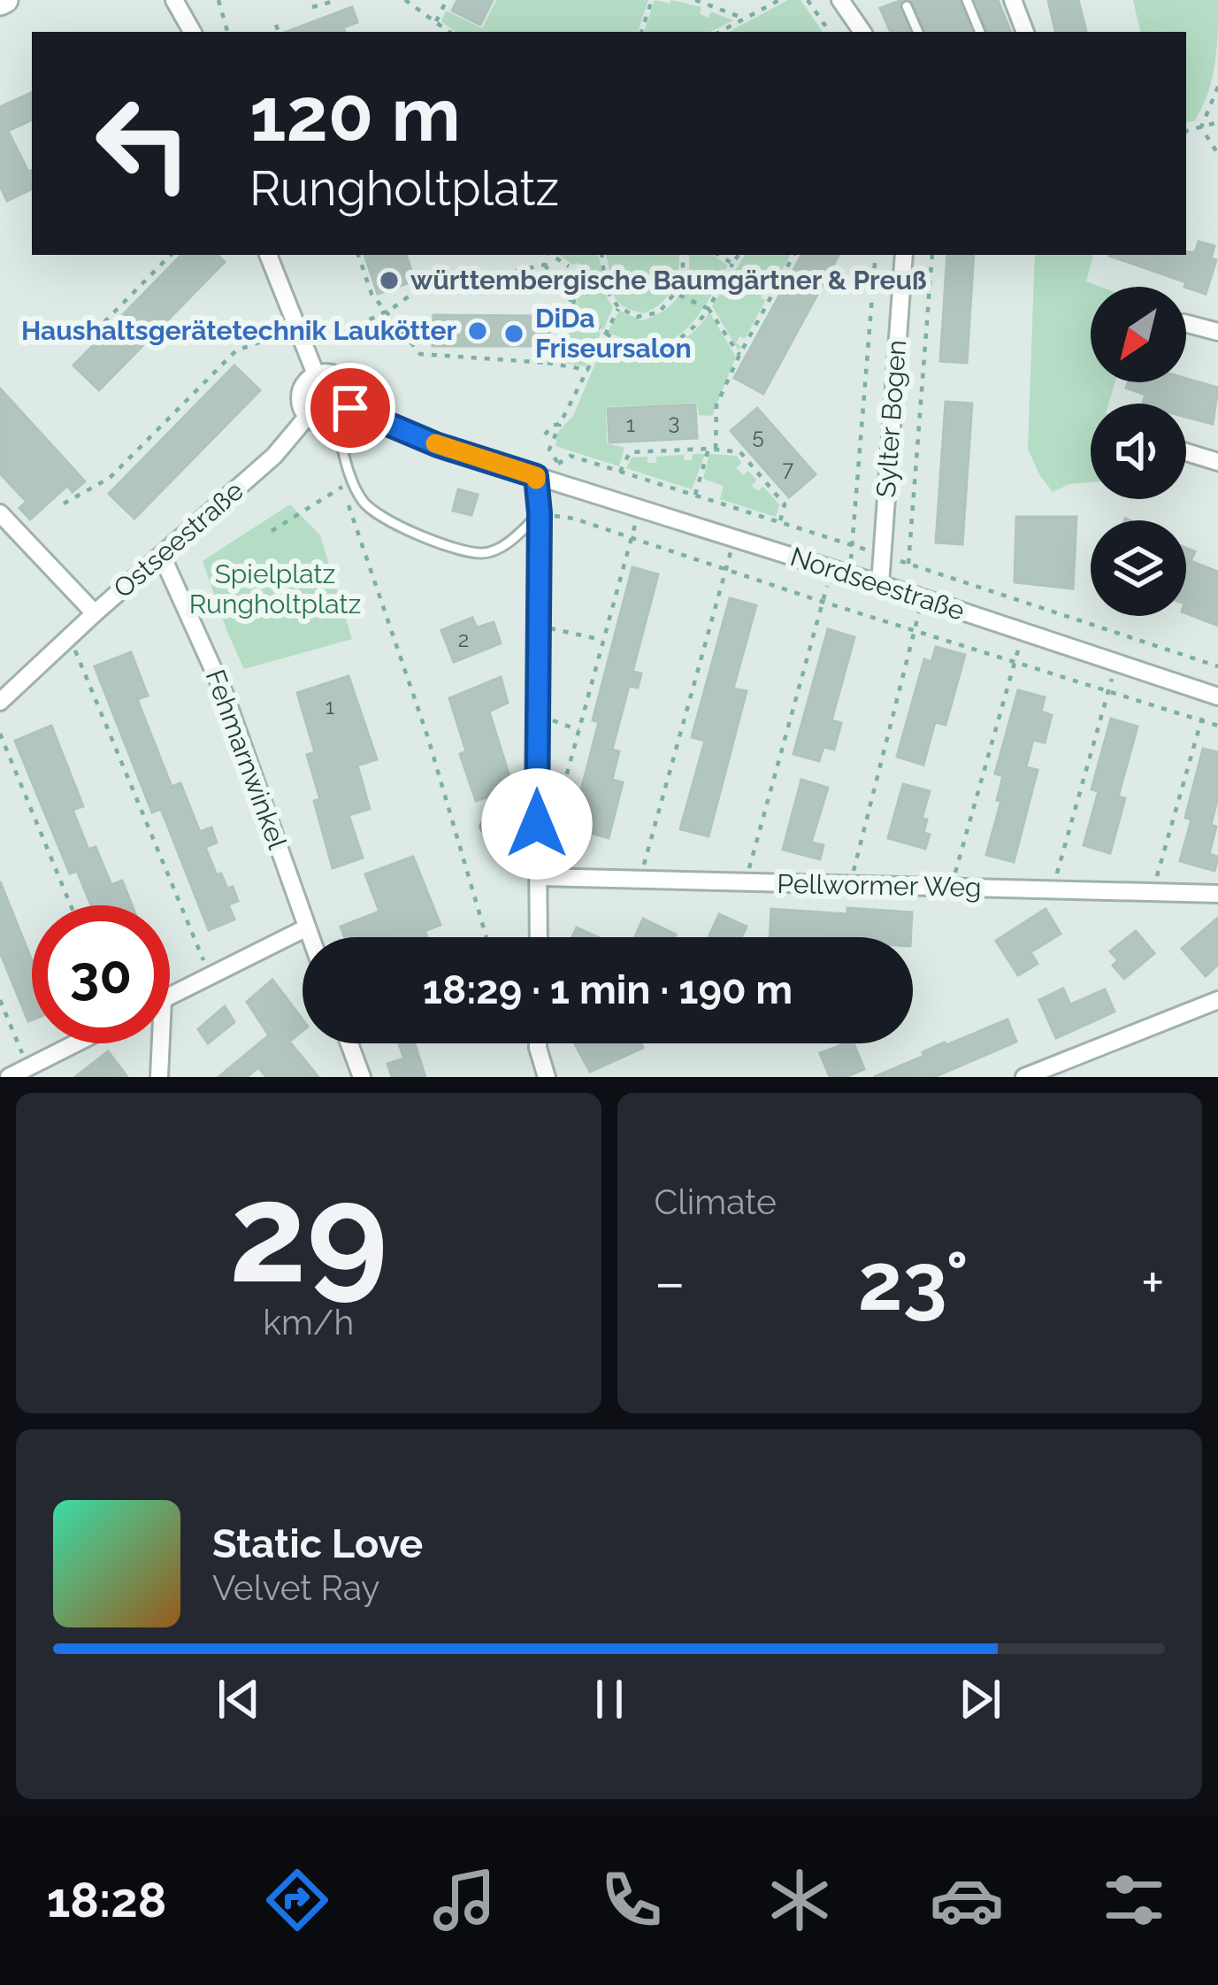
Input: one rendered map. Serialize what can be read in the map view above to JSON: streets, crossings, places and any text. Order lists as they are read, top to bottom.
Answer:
{
  "streets": {
    "street": [
      "Sylter Bogen",
      "Ostseestraße",
      "Nordseestraße",
      "Fehmarnwinkel",
      "Pellwormer Weg"
    ]
  },
  "crossings": [
    ["Sylter Bogen", "Nordseestraße"],
    ["Ostseestraße", "Nordseestraße"],
    ["Ostseestraße", "Fehmarnwinkel"]
  ],
  "parks": ["Spielplatz Rungholtplatz"],
  "places": ["württembergische Baumgärtner & Preuß", "Haushaltsgerätetechnik Laukötter", "DiDa Friseursalon"],
  "house_numbers": [
    "3",
    "1",
    "5",
    "7",
    "2",
    "1"
  ],
  "north": "bottom left",
  "page": {
    "turn": ["120 m", "Rungholtplatz"],
    "limit": "30",
    "trip": "18:29 · 1 min · 190 m",
    "tile": [
      ["29", "km/h"],
      "Climate"
    ],
    "heat": ["−", "23°", "+"],
    "song": ["Static Love", "Velvet Ray"],
    "tabs": "18:28"
  }
}
